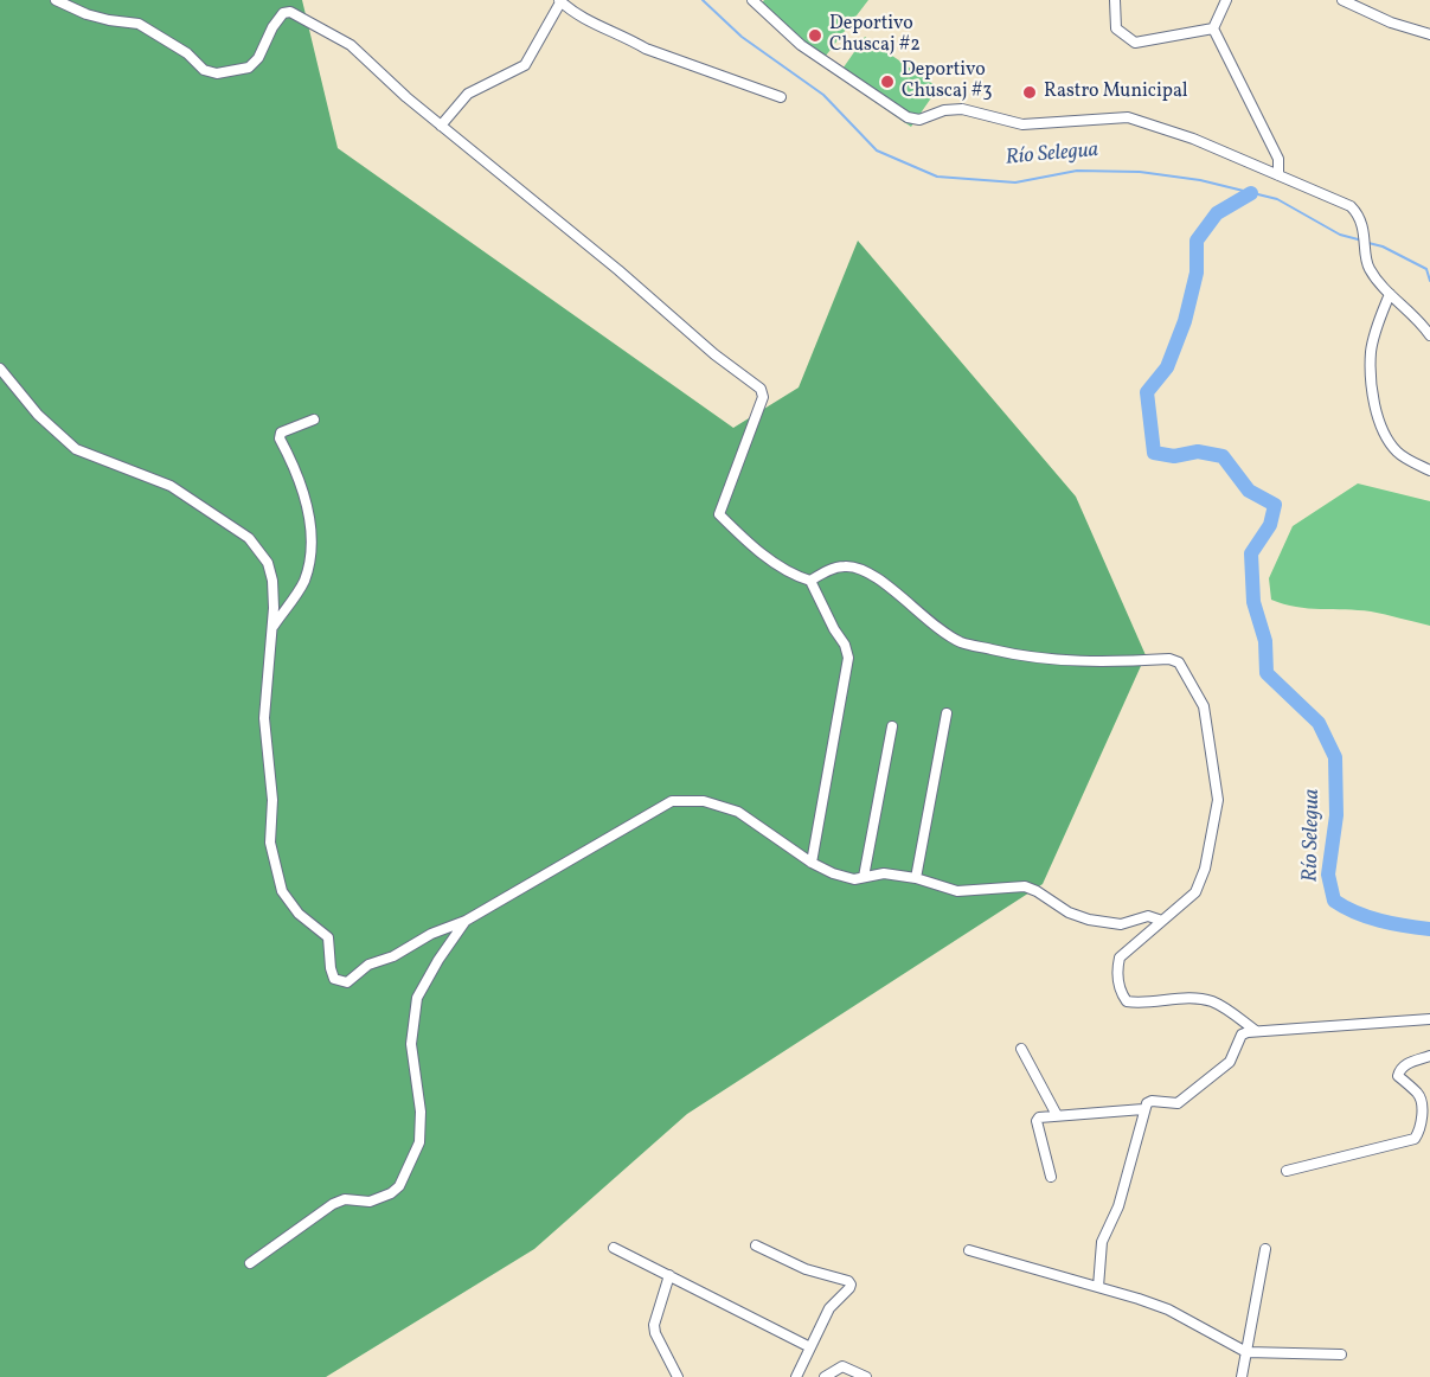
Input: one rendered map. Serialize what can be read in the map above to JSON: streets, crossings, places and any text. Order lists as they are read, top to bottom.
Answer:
{
  "water": ["Río Selegua"],
  "places": ["Deportivo Chuscaj #2", "Deportivo Chuscaj #3", "Rastro Municipal"]
}
